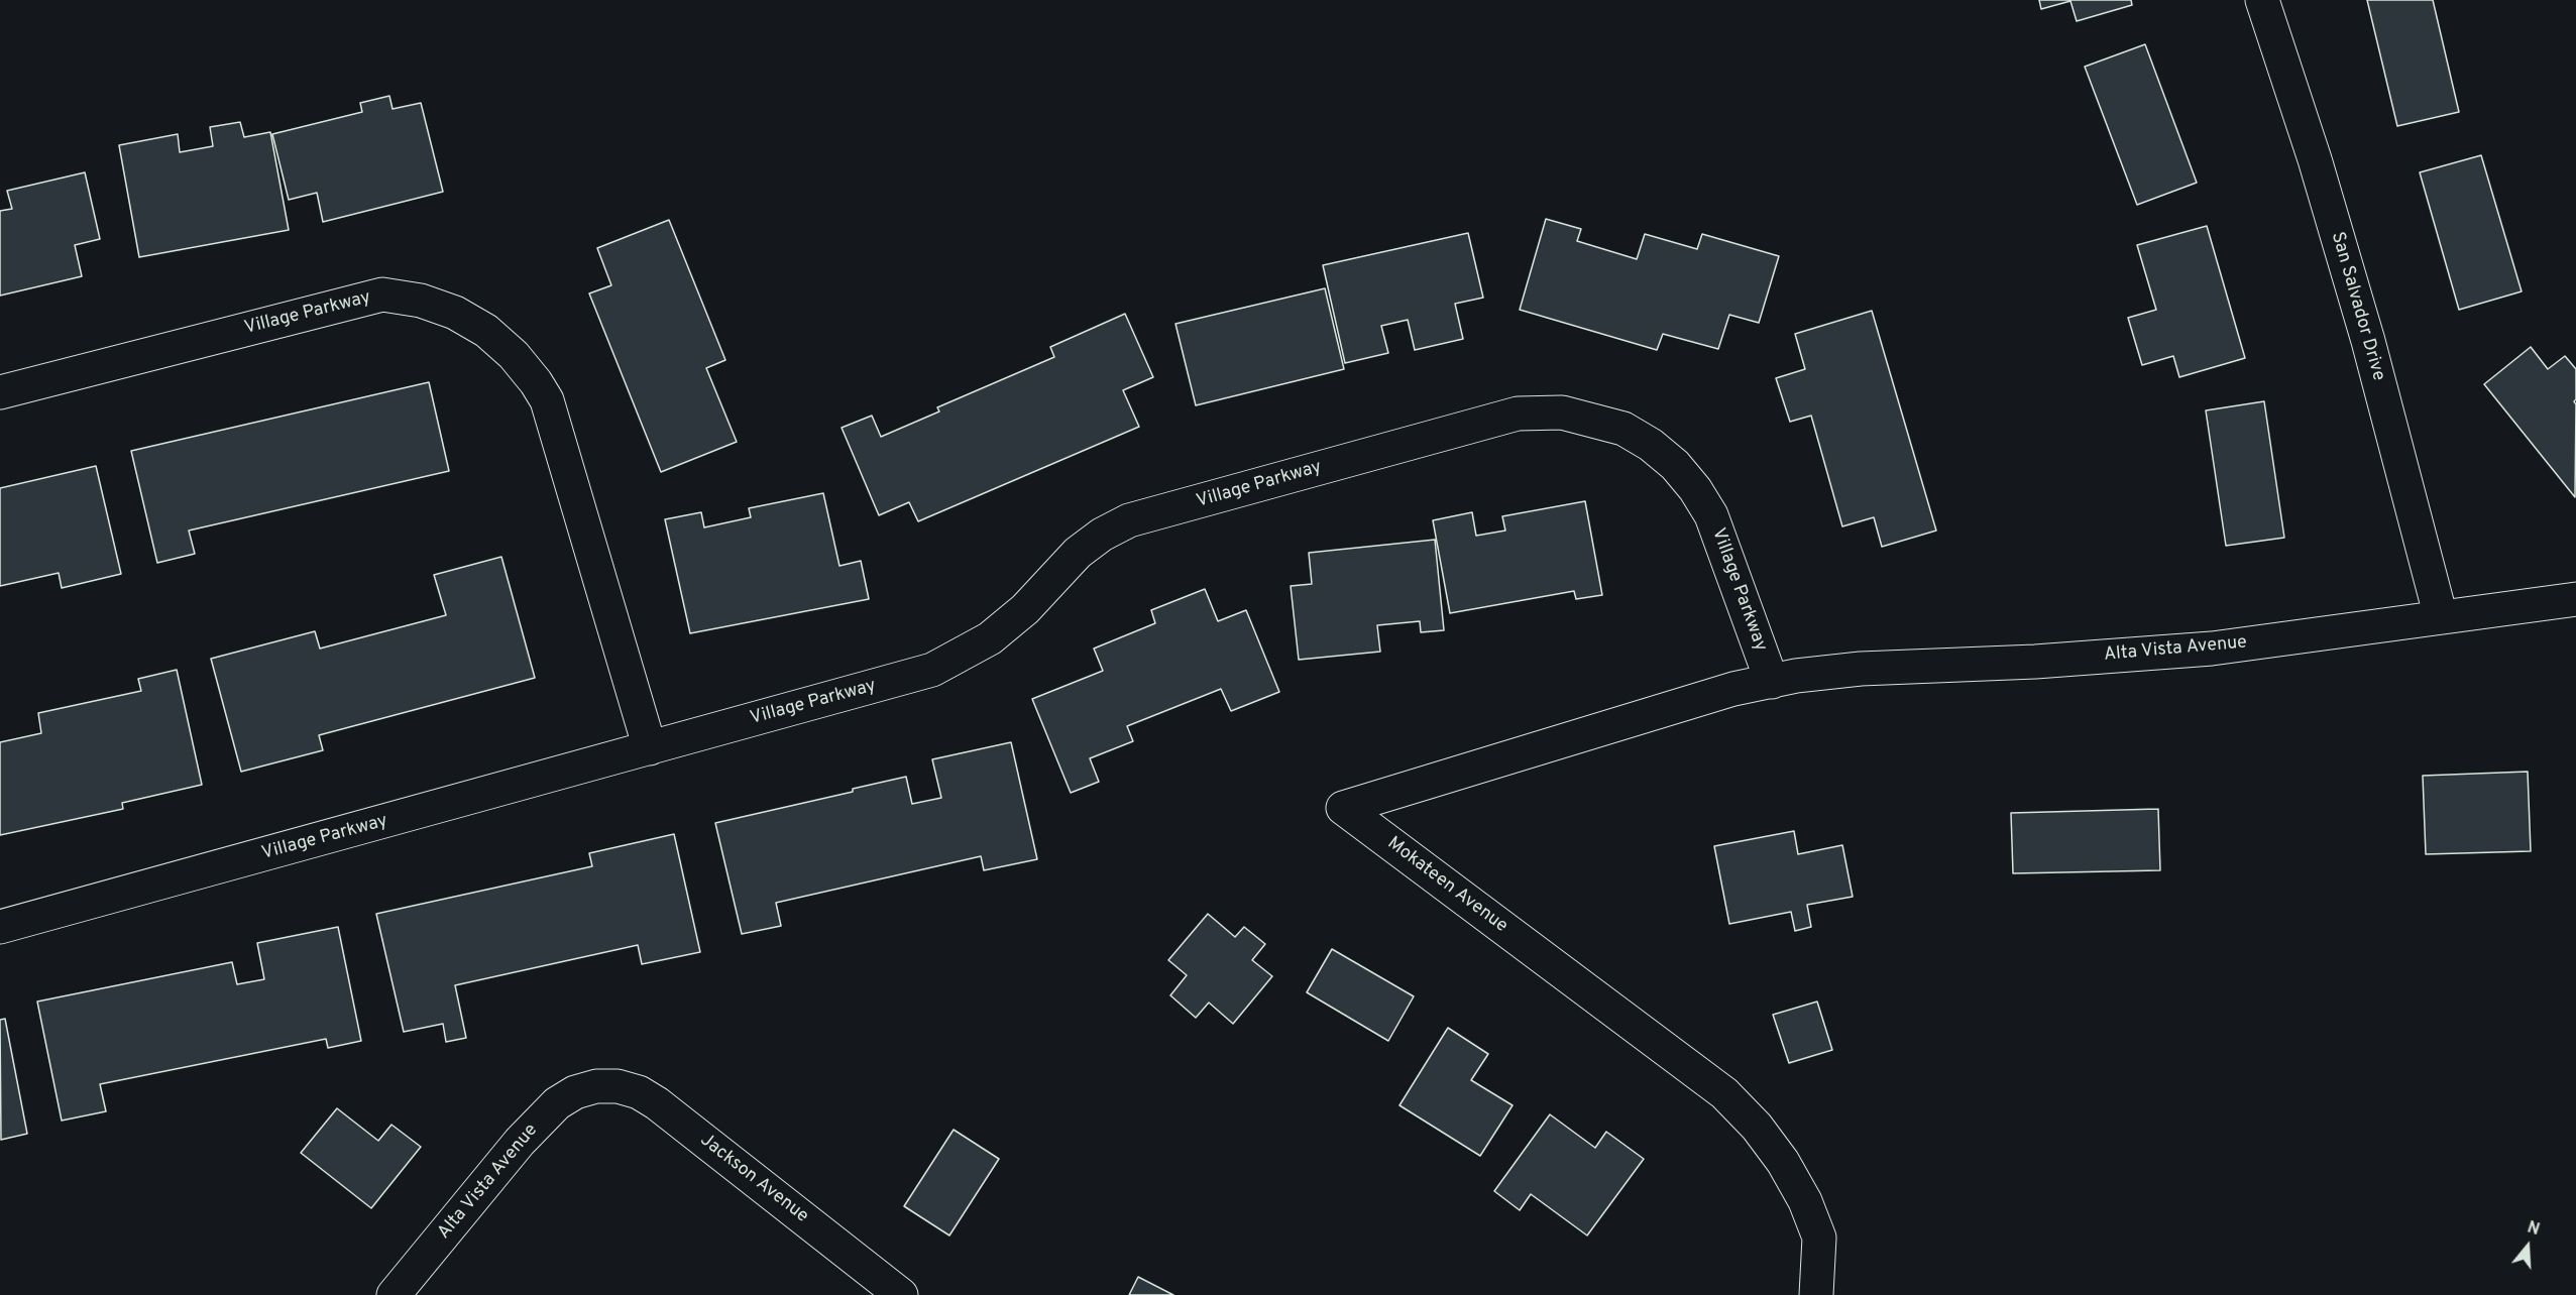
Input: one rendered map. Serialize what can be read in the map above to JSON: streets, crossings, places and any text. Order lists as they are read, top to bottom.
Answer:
{
  "streets": {
    "street": [
      "San Salvador Drive",
      "Village Parkway",
      "Alta Vista Avenue",
      "Mokateen Avenue",
      "Jackson Avenue"
    ]
  },
  "crossings": [
    ["San Salvador Drive", "Alta Vista Avenue"],
    ["Village Parkway", "Alta Vista Avenue"],
    ["Village Parkway", "Mokateen Avenue"],
    ["Alta Vista Avenue", "Mokateen Avenue"],
    ["Alta Vista Avenue", "Jackson Avenue"]
  ],
  "north": "top"
}
